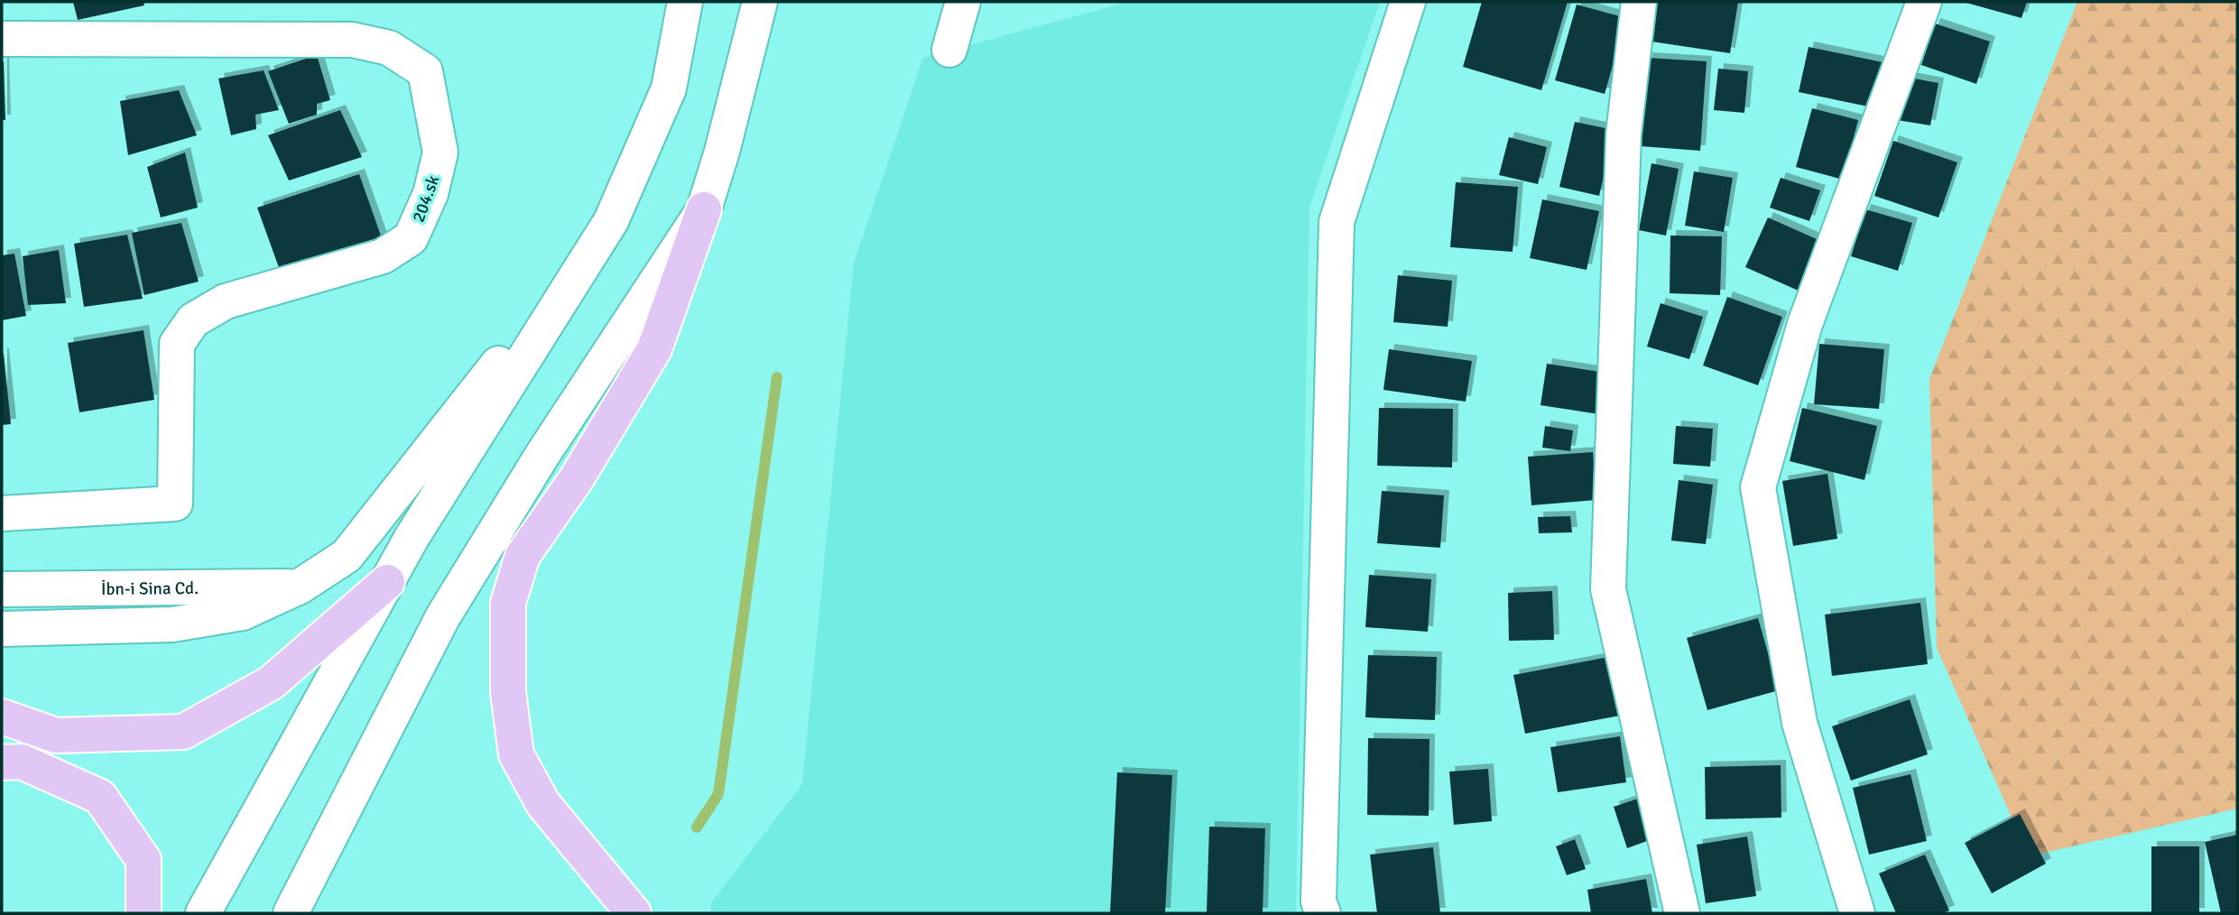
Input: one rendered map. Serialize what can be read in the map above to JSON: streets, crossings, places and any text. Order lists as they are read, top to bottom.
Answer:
{
  "streets": {
    "street": ["204.sk", "İbn-i Sina Cd."]
  }
}
